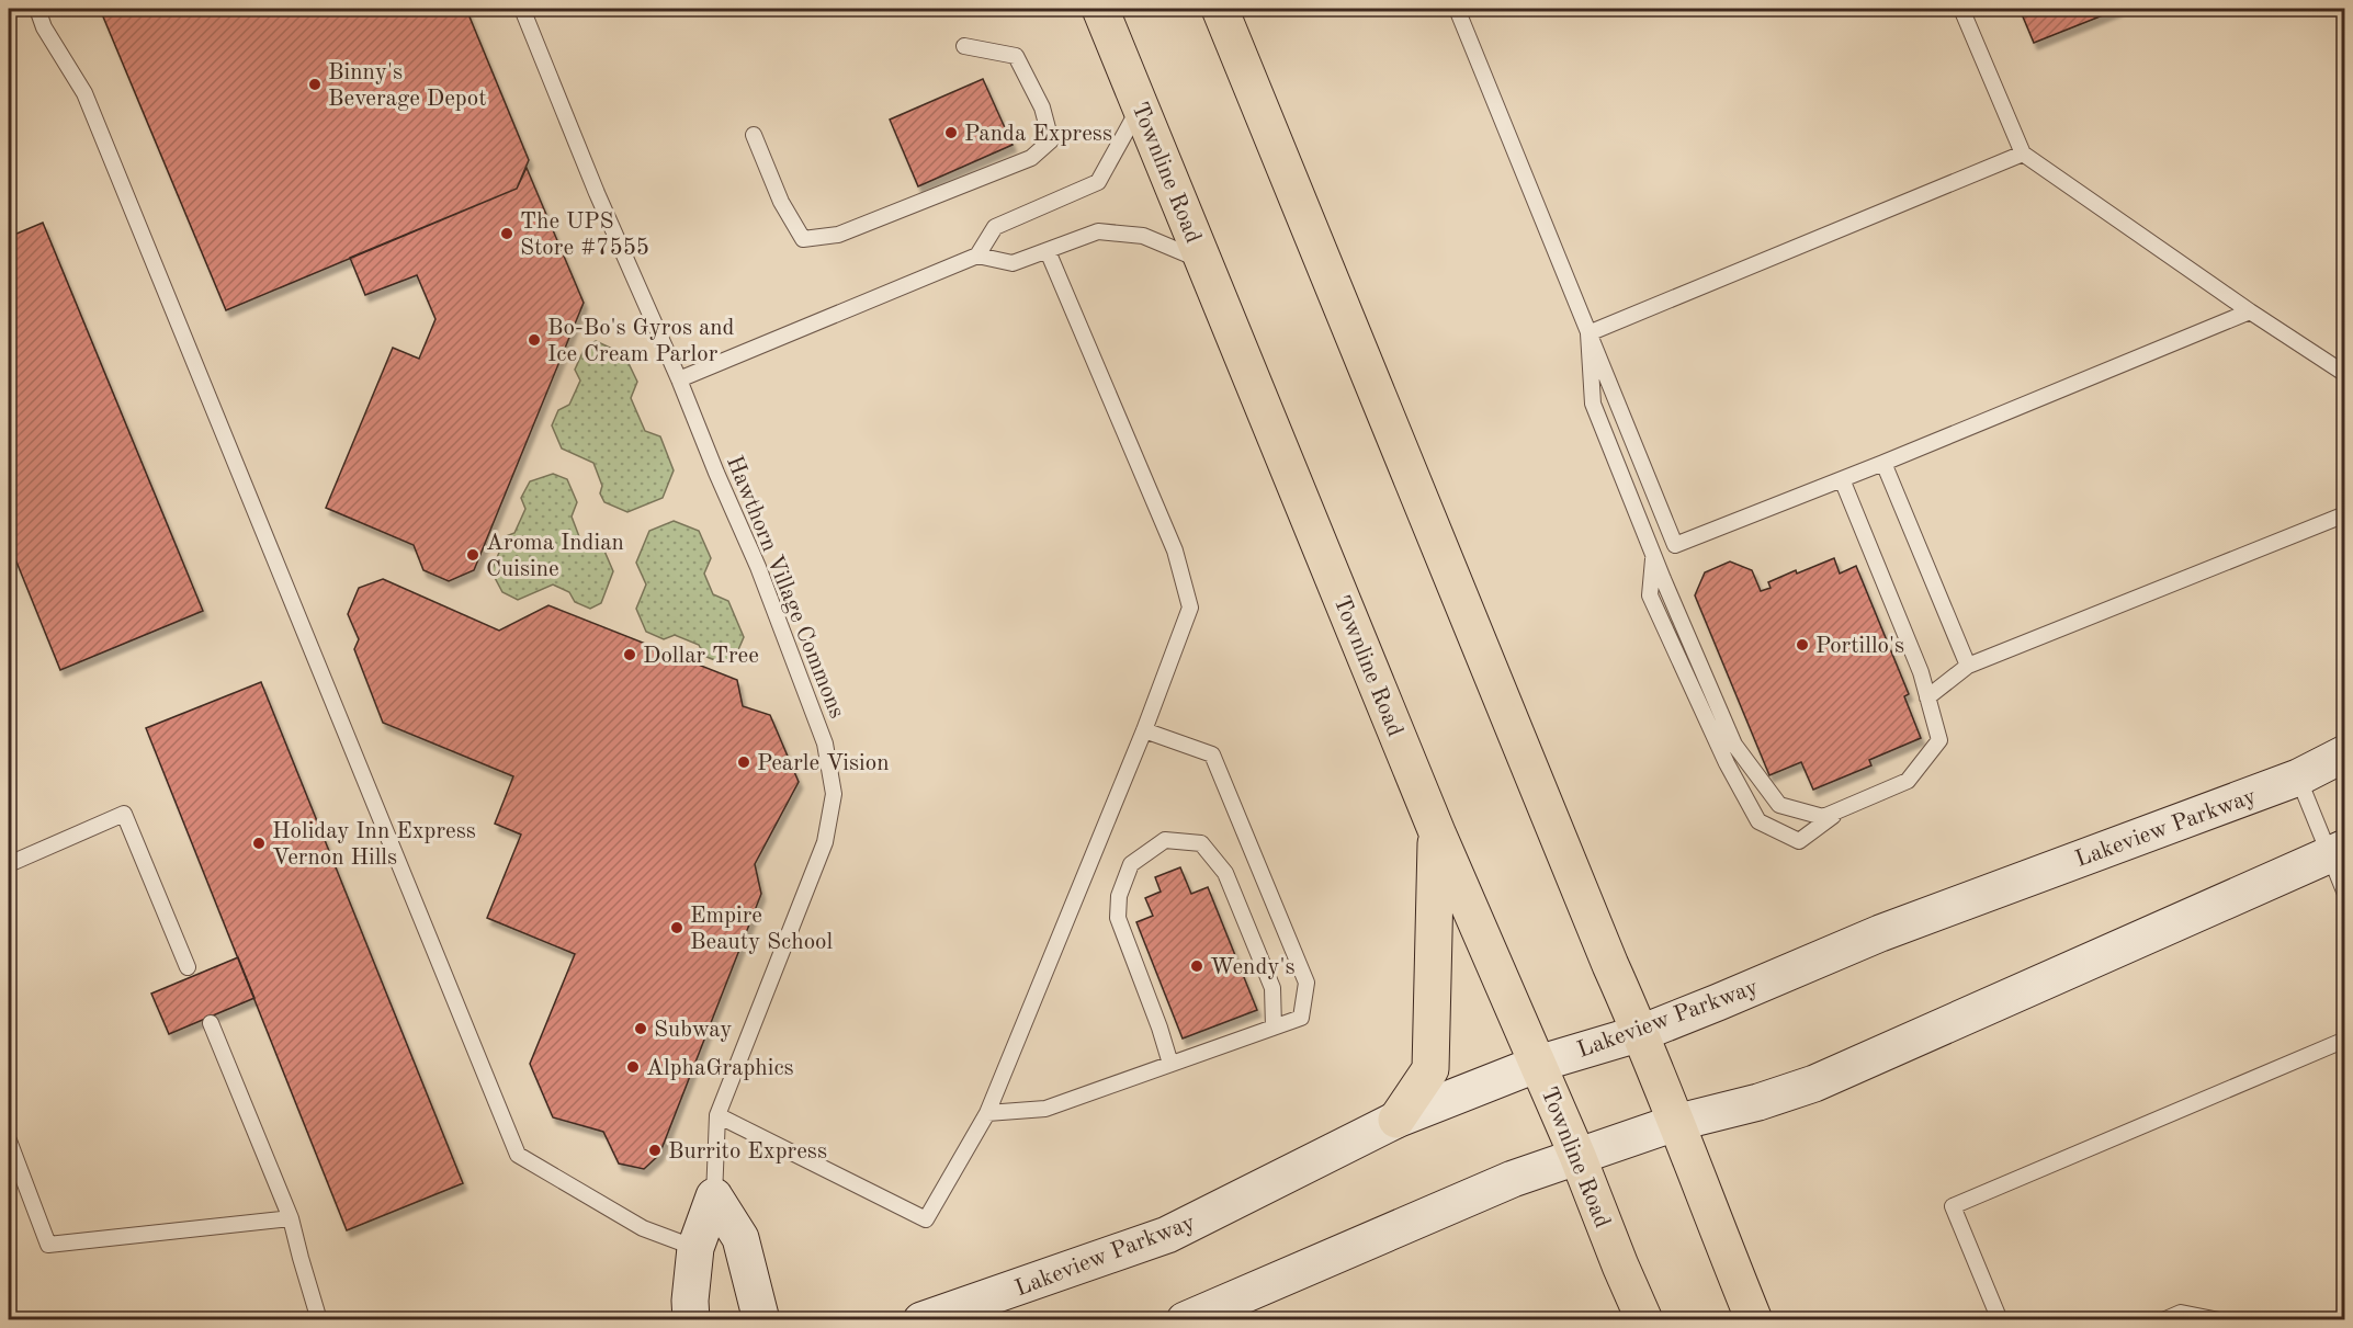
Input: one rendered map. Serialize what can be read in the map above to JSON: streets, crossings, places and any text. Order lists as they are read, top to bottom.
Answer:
{
  "streets": {
    "main road": ["Townline Road"],
    "street": ["Lakeview Parkway"],
    "lane": ["Hawthorn Village Commons"]
  },
  "crossings": [
    ["Townline Road", "Lakeview Parkway"]
  ],
  "places": [
    "Binny's Beverage Depot",
    "Panda Express",
    "The UPS Store #7555",
    "Bo-Bo's Gyros and Ice Cream Parlor",
    "Aroma Indian Cuisine",
    "Portillo's",
    "Dollar Tree",
    "Pearle Vision",
    "Holiday Inn Express Vernon Hills",
    "Empire Beauty School",
    "Wendy's",
    "Subway",
    "AlphaGraphics",
    "Burrito Express"
  ]
}
